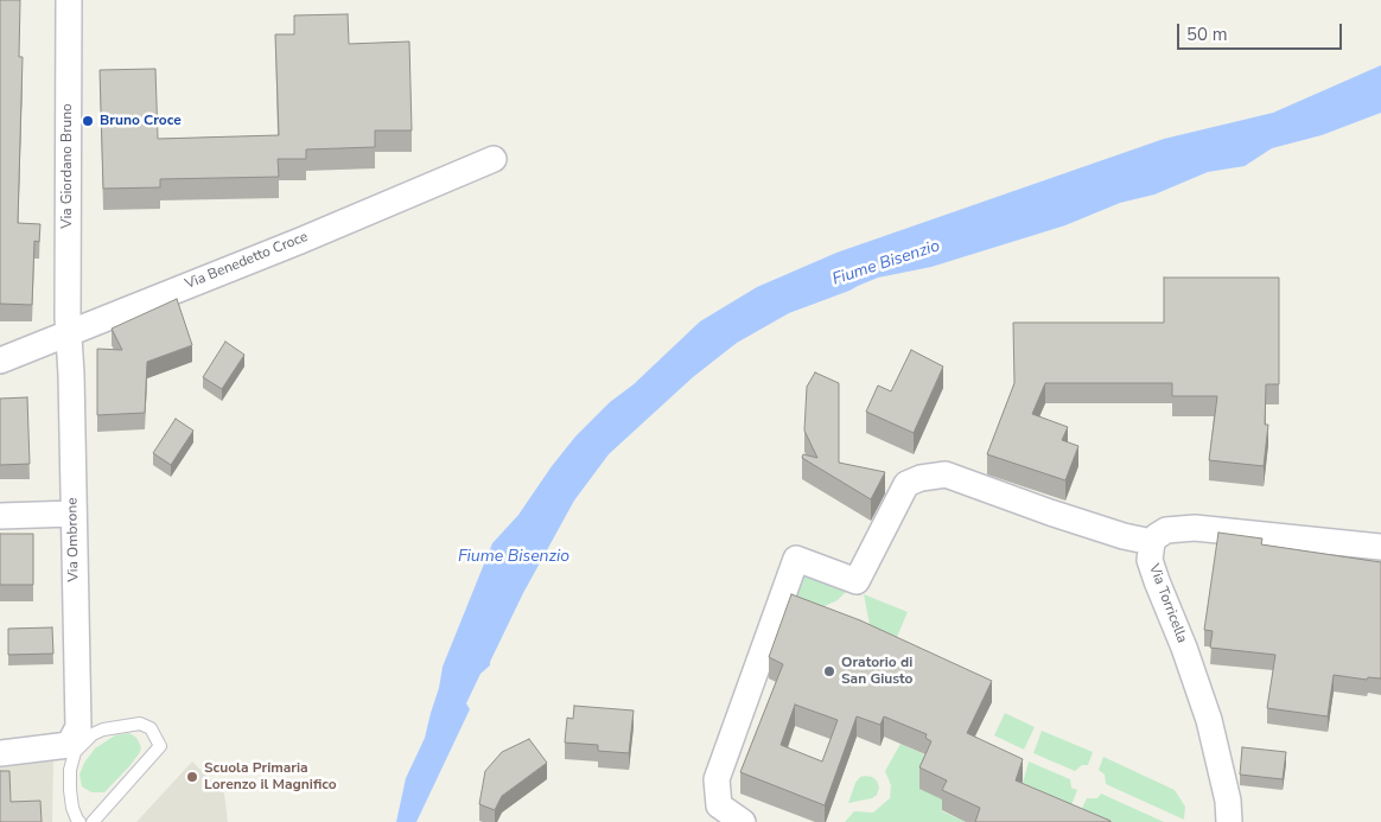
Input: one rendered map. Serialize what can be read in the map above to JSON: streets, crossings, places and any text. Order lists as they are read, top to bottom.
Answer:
{
  "streets": {
    "street": [
      "Via Giordano Bruno",
      "Via Benedetto Croce",
      "Via Ombrone",
      "Via Torricella"
    ]
  },
  "crossings": [
    ["Via Giordano Bruno", "Via Benedetto Croce"],
    ["Via Giordano Bruno", "Via Ombrone"],
    ["Via Benedetto Croce", "Via Ombrone"]
  ],
  "water": ["Fiume Bisenzio"],
  "places": ["Bruno Croce", "Oratorio di San Giusto", "Scuola Primaria Lorenzo il Magnifico"],
  "scale_bar": "50 m"
}
